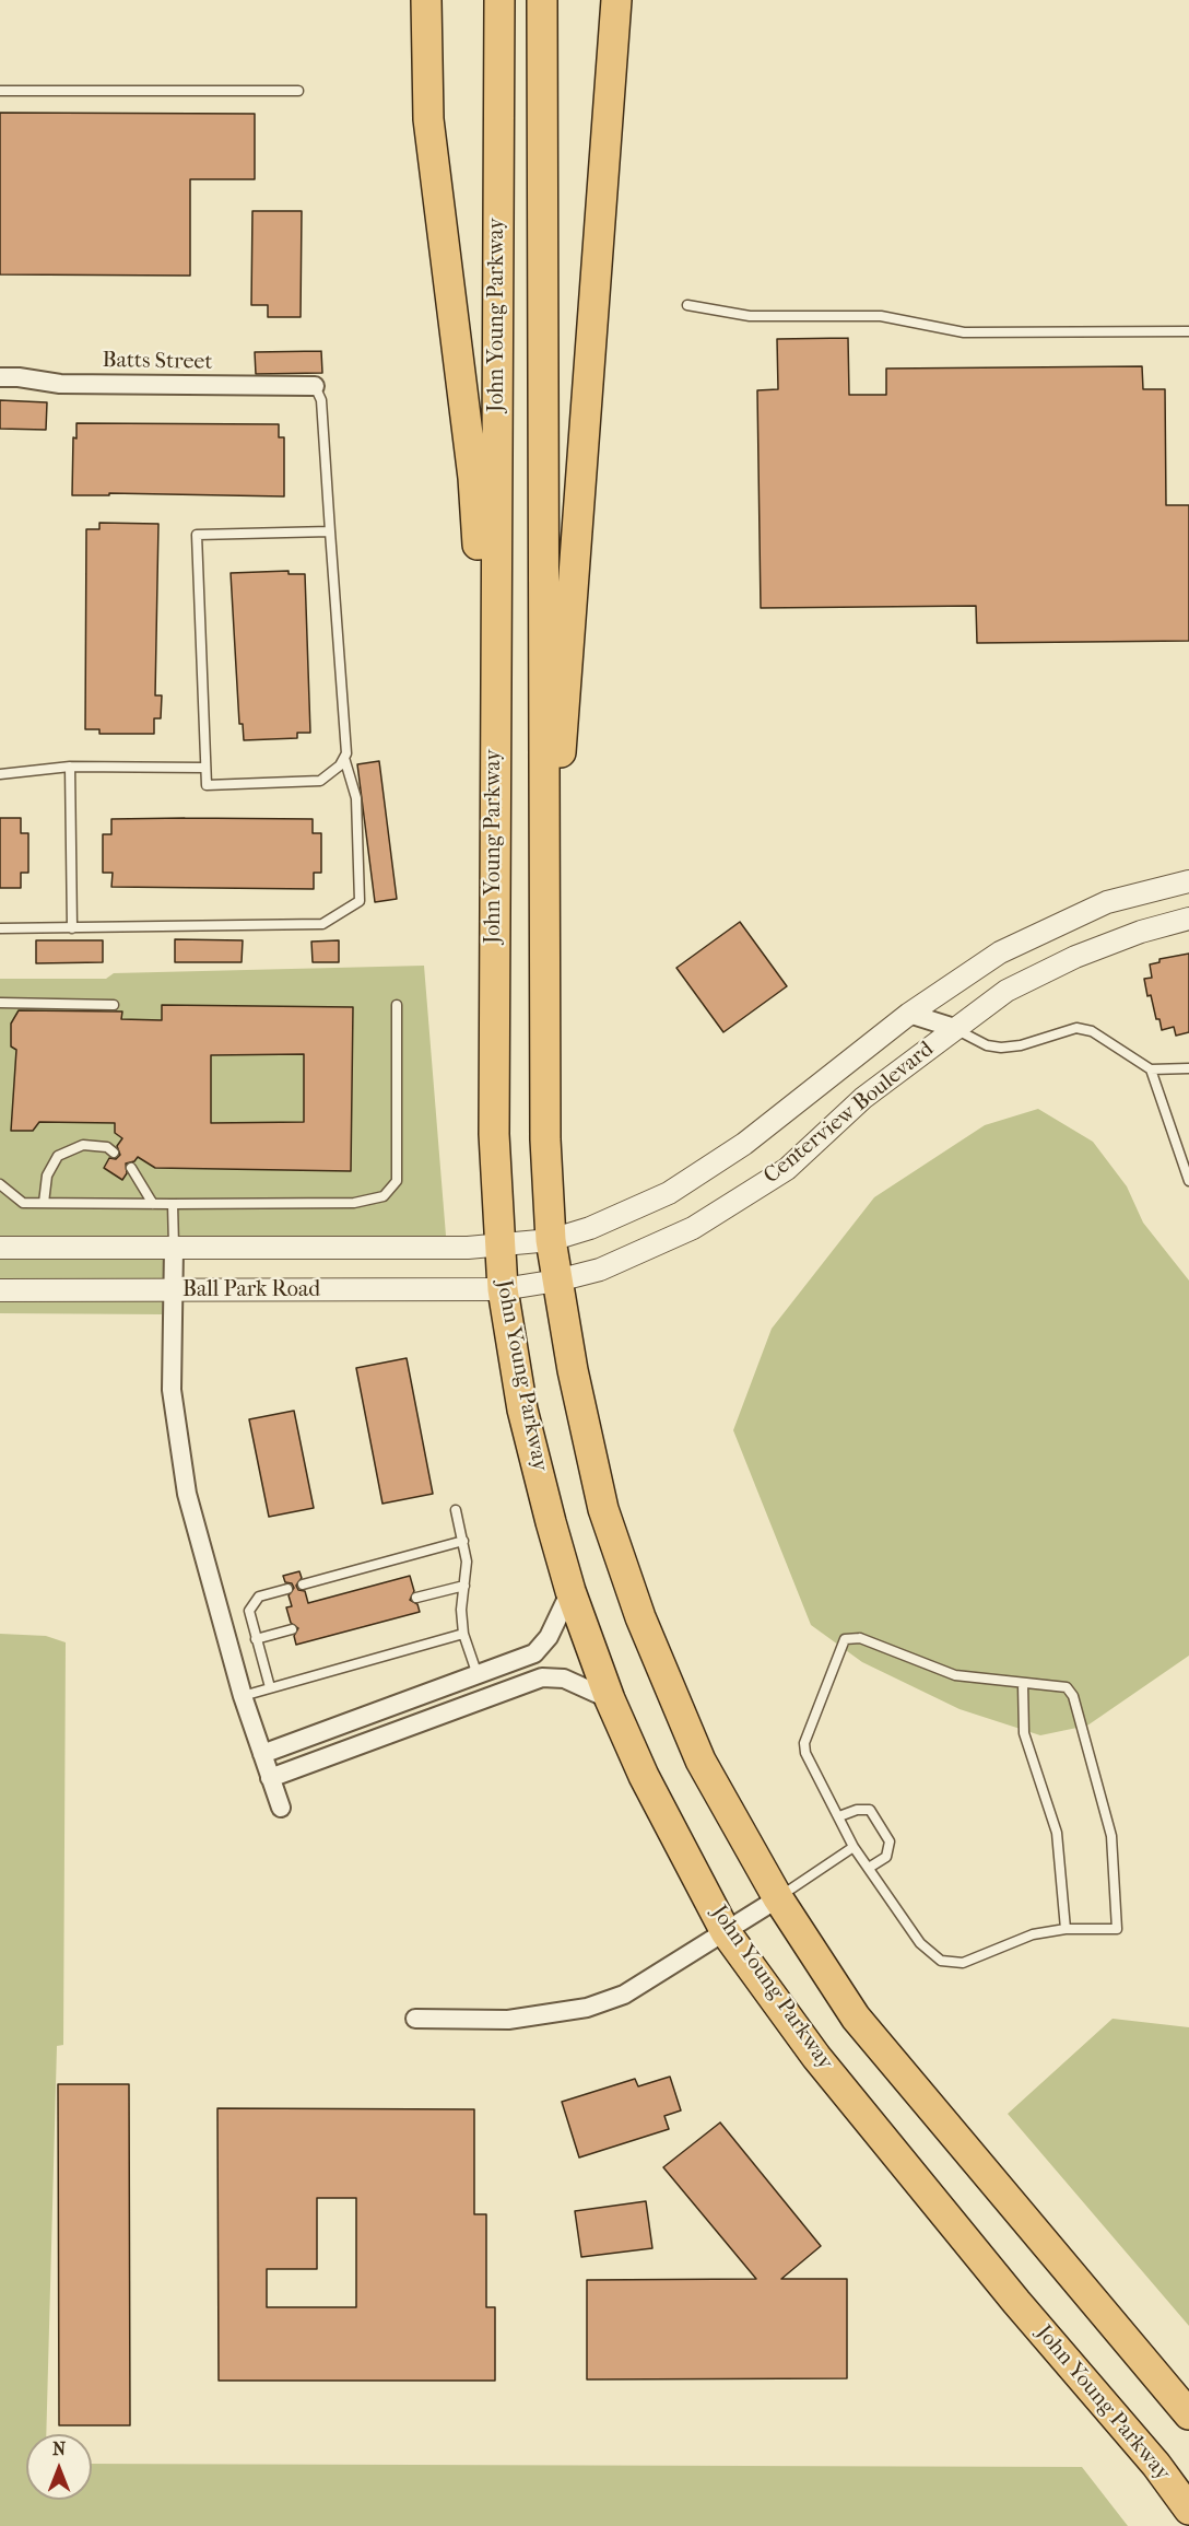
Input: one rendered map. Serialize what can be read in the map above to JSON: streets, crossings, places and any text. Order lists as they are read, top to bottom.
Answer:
{
  "streets": {
    "highway": ["John Young Parkway"],
    "street": ["Batts Street", "Centerview Boulevard", "Ball Park Road"]
  },
  "crossings": [
    ["John Young Parkway", "Centerview Boulevard"],
    ["John Young Parkway", "Ball Park Road"],
    ["Centerview Boulevard", "Ball Park Road"]
  ],
  "north": "top"
}
